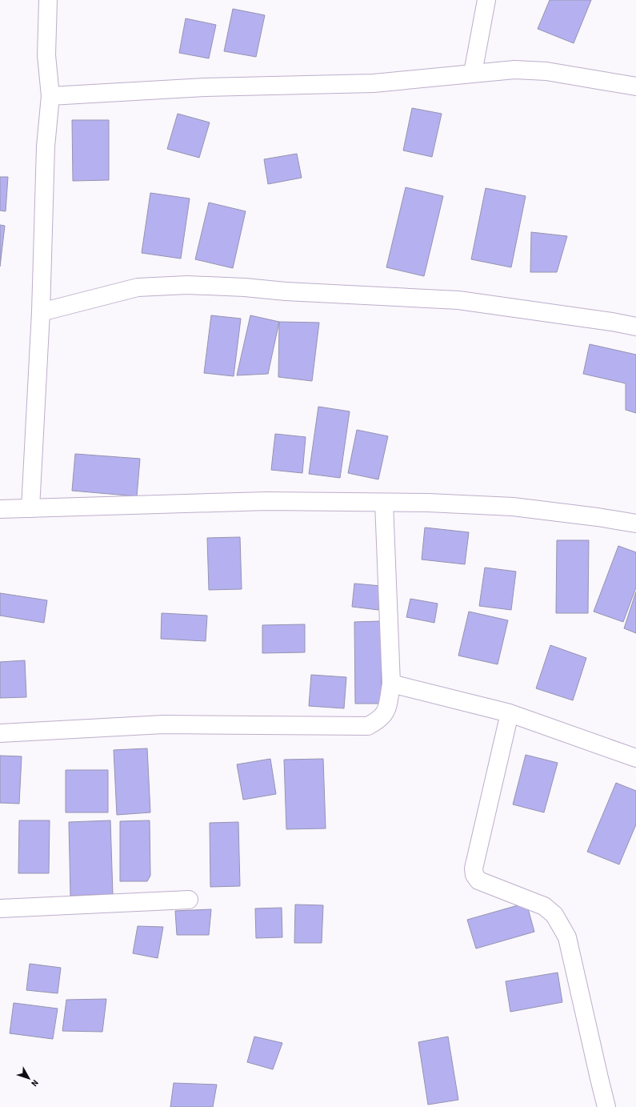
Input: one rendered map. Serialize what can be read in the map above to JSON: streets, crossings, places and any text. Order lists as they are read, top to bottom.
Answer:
{
  "north": "bottom right"
}
